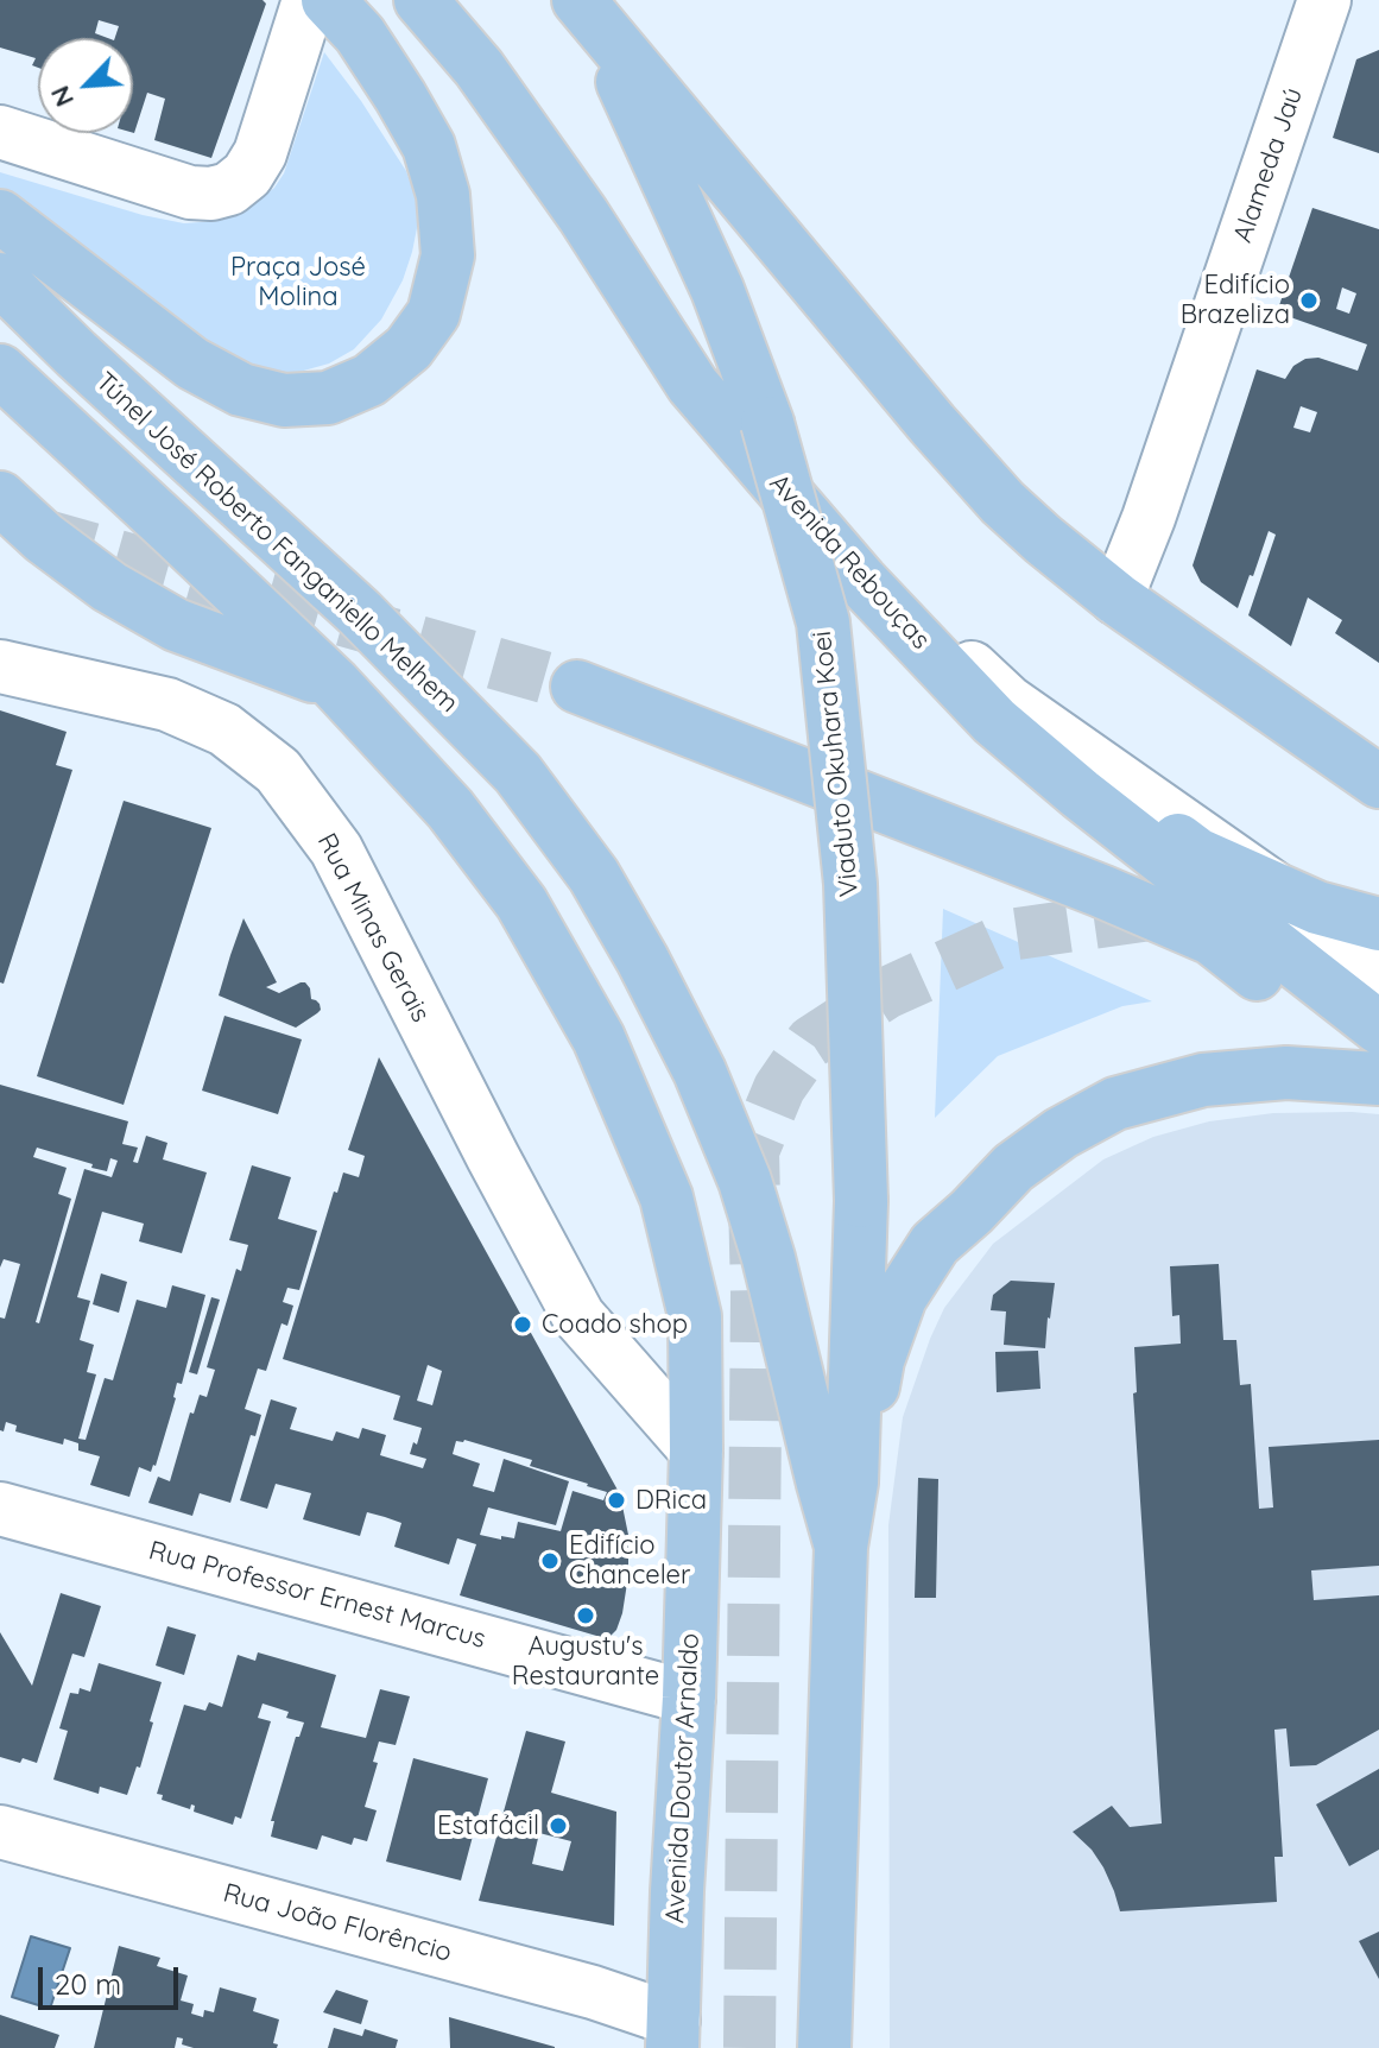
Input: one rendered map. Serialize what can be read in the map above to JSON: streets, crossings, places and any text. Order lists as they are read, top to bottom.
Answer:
{
  "streets": {
    "main road": [
      "Túnel José Roberto Fanganiello Melhem",
      "Avenida Rebouças",
      "Viaduto Okuhara Koei",
      "Avenida Doutor Arnaldo"
    ],
    "street": [
      "Alameda Jaú",
      "Rua Minas Gerais",
      "Rua Professor Ernest Marcus",
      "Rua João Florêncio"
    ]
  },
  "crossings": [
    ["Túnel José Roberto Fanganiello Melhem", "Viaduto Okuhara Koei"],
    ["Rua Minas Gerais", "Avenida Doutor Arnaldo"],
    ["Rua Professor Ernest Marcus", "Avenida Doutor Arnaldo"],
    ["Avenida Doutor Arnaldo", "Rua João Florêncio"]
  ],
  "parks": ["Praça José Molina"],
  "places": [
    "Edifício Brazeliza",
    "Coado shop",
    "DRica",
    "Edifício Chanceler",
    "Augustu's Restaurante",
    "Estafácil"
  ],
  "scale_bar": "20 m",
  "north": "bottom left"
}
